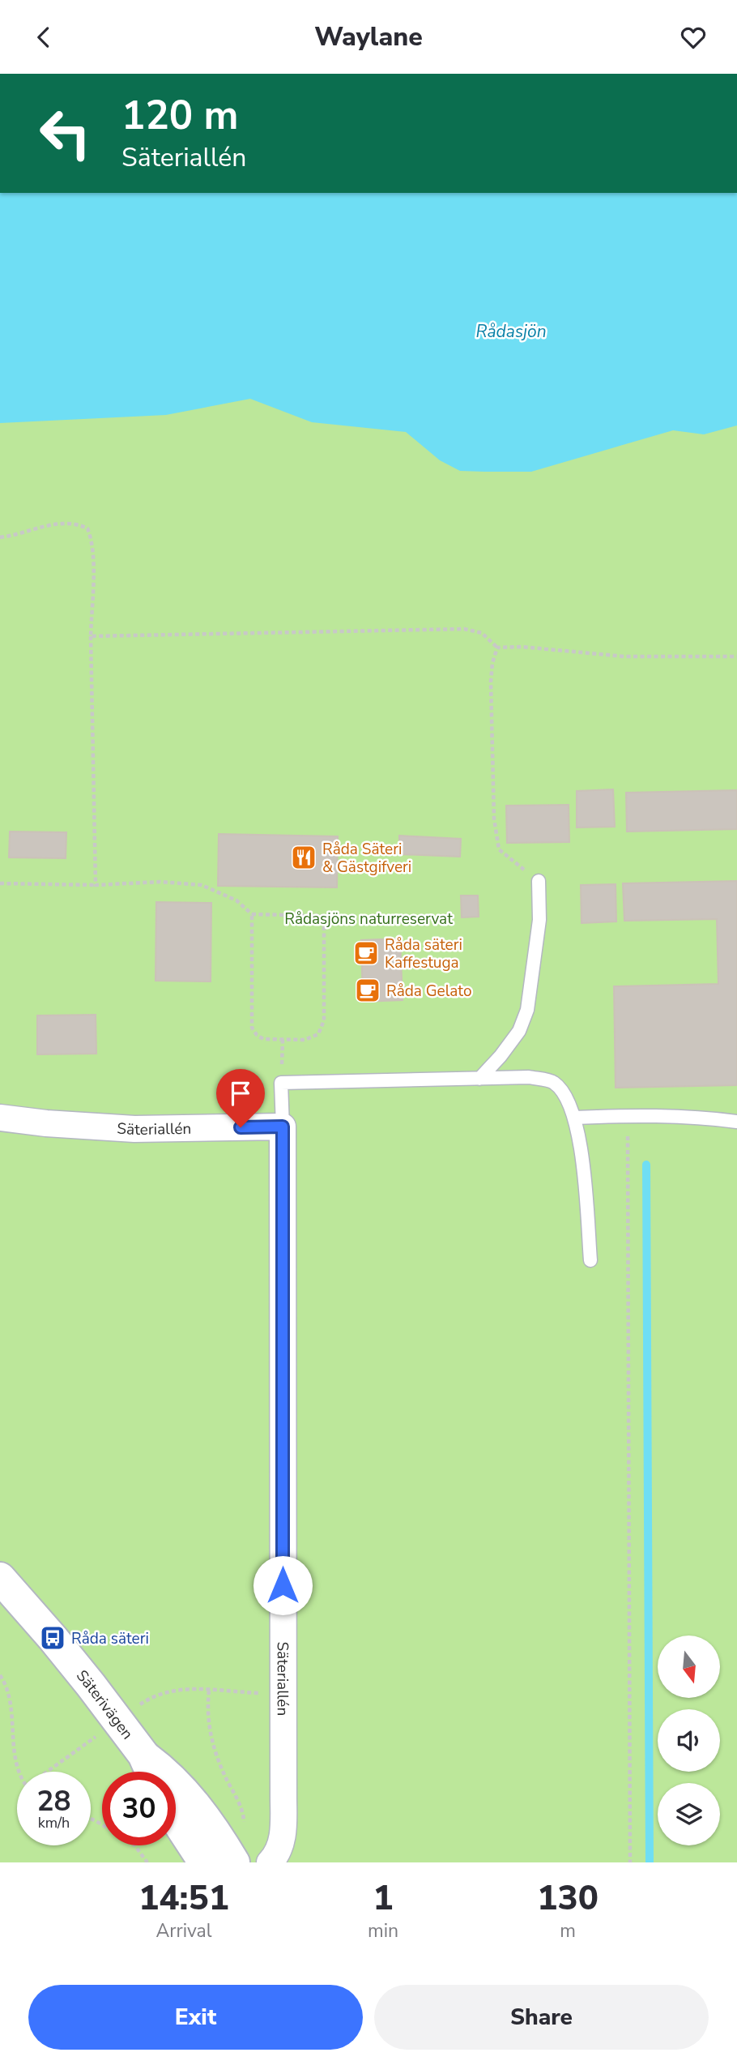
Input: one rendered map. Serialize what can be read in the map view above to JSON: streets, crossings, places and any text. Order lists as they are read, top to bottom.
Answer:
{
  "streets": {
    "street": ["Säteriallén", "Säterivägen"]
  },
  "water": ["Rådasjön"],
  "parks": ["Rådasjöns naturreservat"],
  "places": {
    "restaurant": ["Råda Säteri & Gästgifveri"],
    "cafe": ["Råda säteri Kaffestuga", "Råda Gelato"],
    "bus stop": ["Råda säteri"]
  },
  "north": "bottom",
  "page": {
    "header": "Waylane",
    "turn": ["120 m", "Säteriallén"],
    "speed": "28 km/h",
    "limit": "30",
    "eta": [
      "14:51",
      "Arrival",
      "1",
      "min",
      "130",
      "m"
    ],
    "buttons": ["Exit", "Share"]
  }
}
